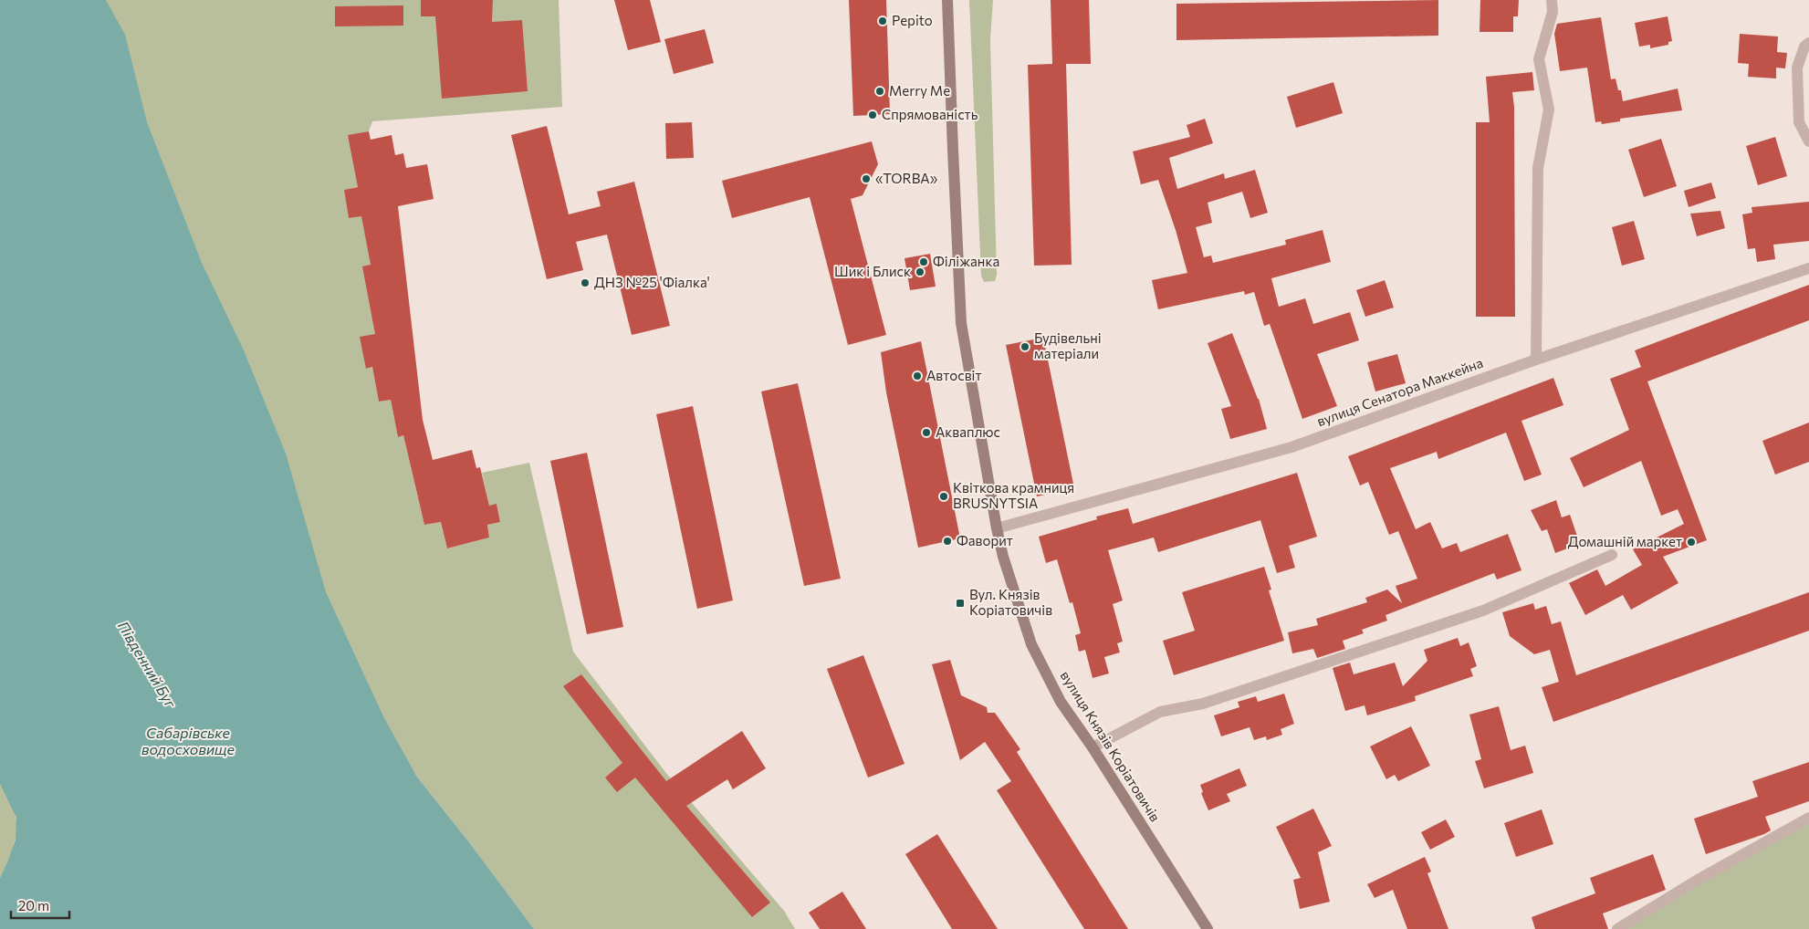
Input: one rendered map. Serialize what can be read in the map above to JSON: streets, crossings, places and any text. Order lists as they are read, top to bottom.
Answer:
{
  "streets": {
    "main road": ["вулиця Князів Коріатовичів"],
    "street": ["вулиця Сенатора Маккейна"]
  },
  "crossings": [
    ["вулиця Сенатора Маккейна", "вулиця Князів Коріатовичів"]
  ],
  "water": ["Південний Буг", "Сабарівське водосховище"],
  "places": {
    "other": [
      "Pepito",
      "Merry Me",
      "Спрямованість",
      "«TORBA»",
      "Філіжанка",
      "Шик і Блиск",
      "ДНЗ №25 'Фіалка'",
      "Будівельні матеріали",
      "Автосвіт",
      "Акваплюс",
      "Квіткова крамниця BRUSNYTSIA",
      "Фаворит",
      "Домашній маркет"
    ],
    "transit": ["Вул. Князів Коріатовичів"]
  },
  "scale_bar": "20 m"
}
